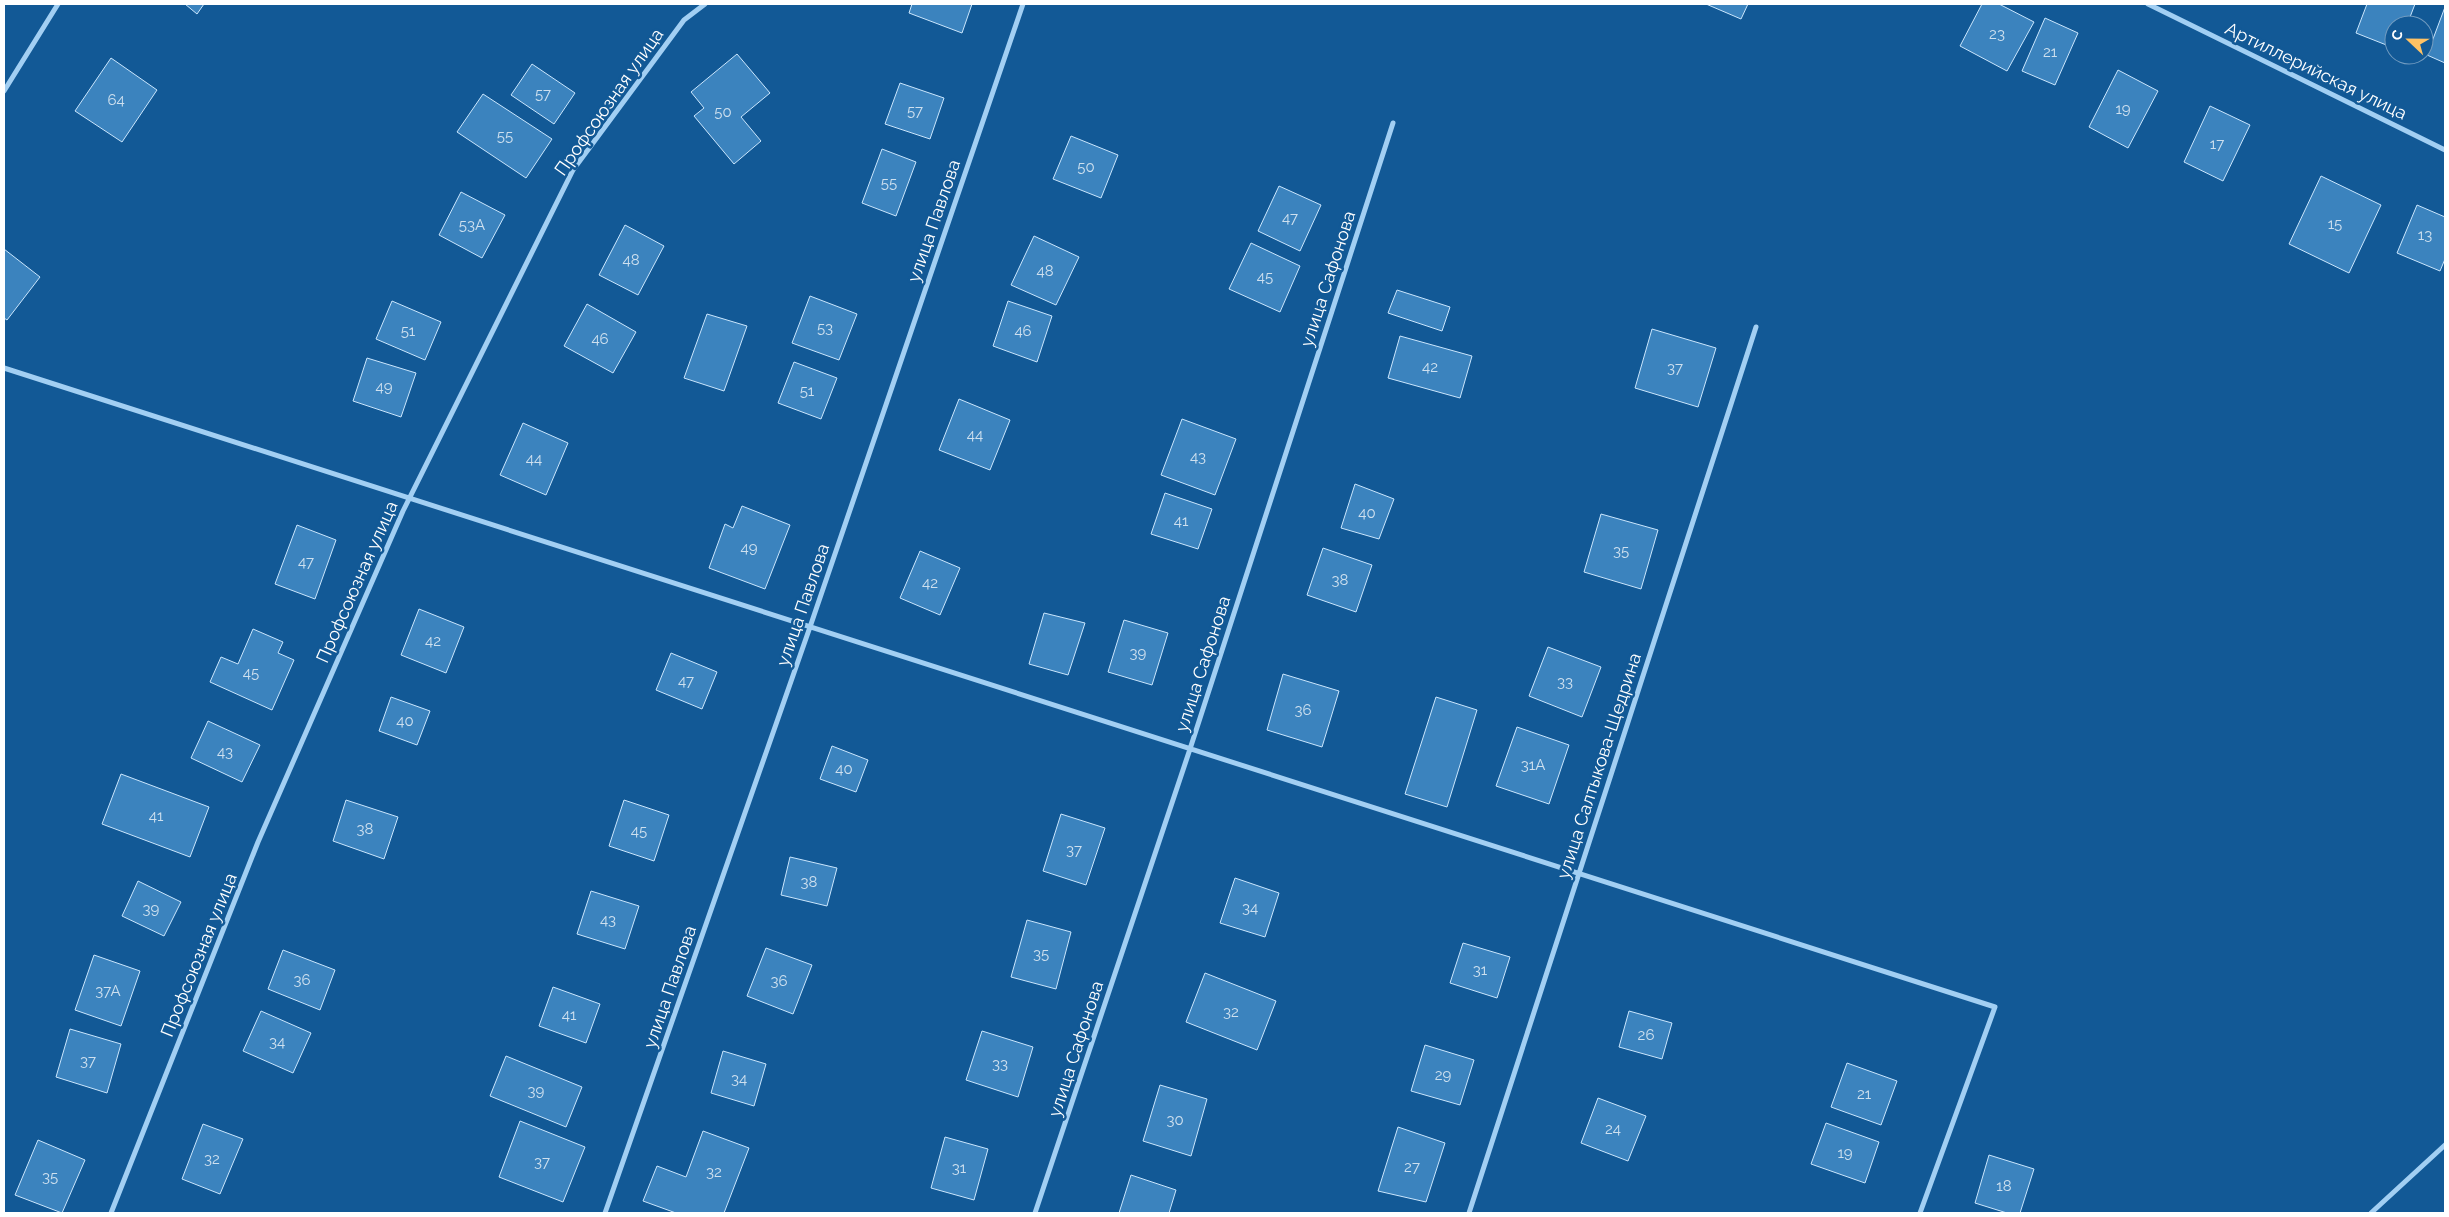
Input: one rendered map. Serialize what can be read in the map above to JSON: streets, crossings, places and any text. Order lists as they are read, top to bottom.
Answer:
{
  "streets": {
    "street": [
      "Артиллерийская улица",
      "Профсоюзная улица",
      "улица Павлова",
      "улица Сафонова",
      "улица Салтыкова-Щедрина"
    ]
  },
  "house_numbers": [
    "23",
    "21",
    "57",
    "64",
    "19",
    "57",
    "50",
    "55",
    "17",
    "50",
    "55",
    "47",
    "15",
    "53А",
    "13",
    "48",
    "48",
    "45",
    "53",
    "51",
    "46",
    "46",
    "42",
    "37",
    "49",
    "51",
    "44",
    "43",
    "44",
    "40",
    "41",
    "49",
    "35",
    "47",
    "38",
    "42",
    "42",
    "39",
    "45",
    "47",
    "33",
    "36",
    "40",
    "43",
    "31А",
    "40",
    "41",
    "38",
    "45",
    "37",
    "38",
    "34",
    "39",
    "43",
    "35",
    "31",
    "36",
    "36",
    "37А",
    "32",
    "41",
    "26",
    "34",
    "37",
    "33",
    "29",
    "34",
    "39",
    "21",
    "30",
    "24",
    "19",
    "32",
    "37",
    "27",
    "31",
    "32",
    "35",
    "18"
  ],
  "north": "left"
}
